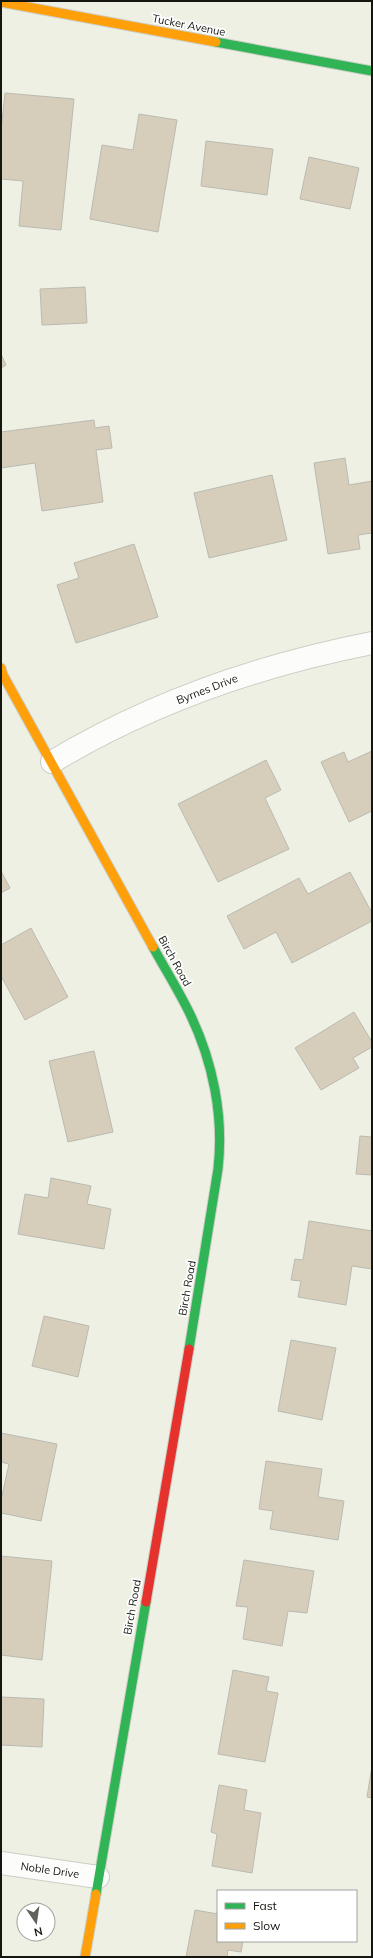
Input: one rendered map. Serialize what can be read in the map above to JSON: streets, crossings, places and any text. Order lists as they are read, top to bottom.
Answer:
{
  "streets": {
    "street": [
      "Tucker Avenue",
      "Byrnes Drive",
      "Birch Road",
      "Noble Drive"
    ]
  },
  "crossings": [
    ["Byrnes Drive", "Birch Road"],
    ["Birch Road", "Noble Drive"]
  ],
  "legend": ["Fast", "Slow"],
  "north": "bottom"
}
